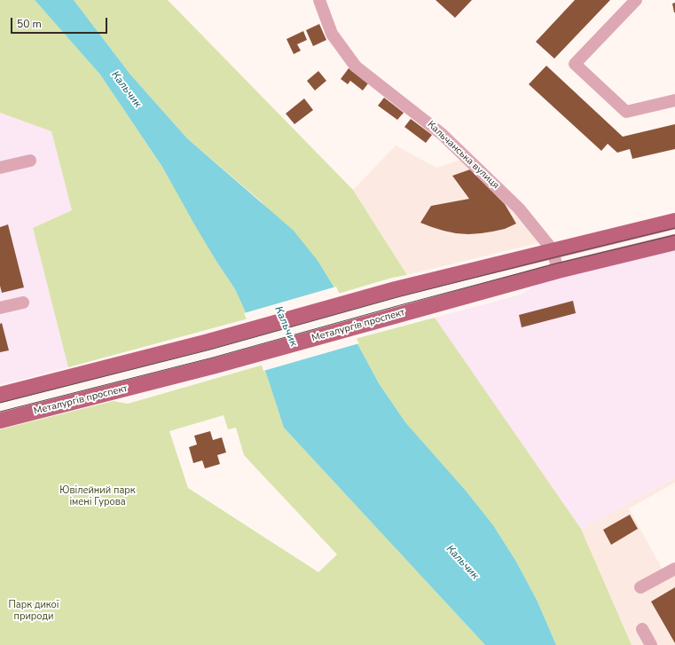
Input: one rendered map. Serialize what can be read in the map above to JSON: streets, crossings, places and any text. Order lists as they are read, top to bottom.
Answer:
{
  "streets": {
    "main road": ["Металургів проспект"],
    "street": ["Кальчанська вулиця"]
  },
  "crossings": [
    ["Кальчанська вулиця", "Металургів проспект"]
  ],
  "water": ["Кальчик"],
  "parks": ["Ювілейний парк імені Гурова", "Парк дикої природи"],
  "scale_bar": "50 m"
}
